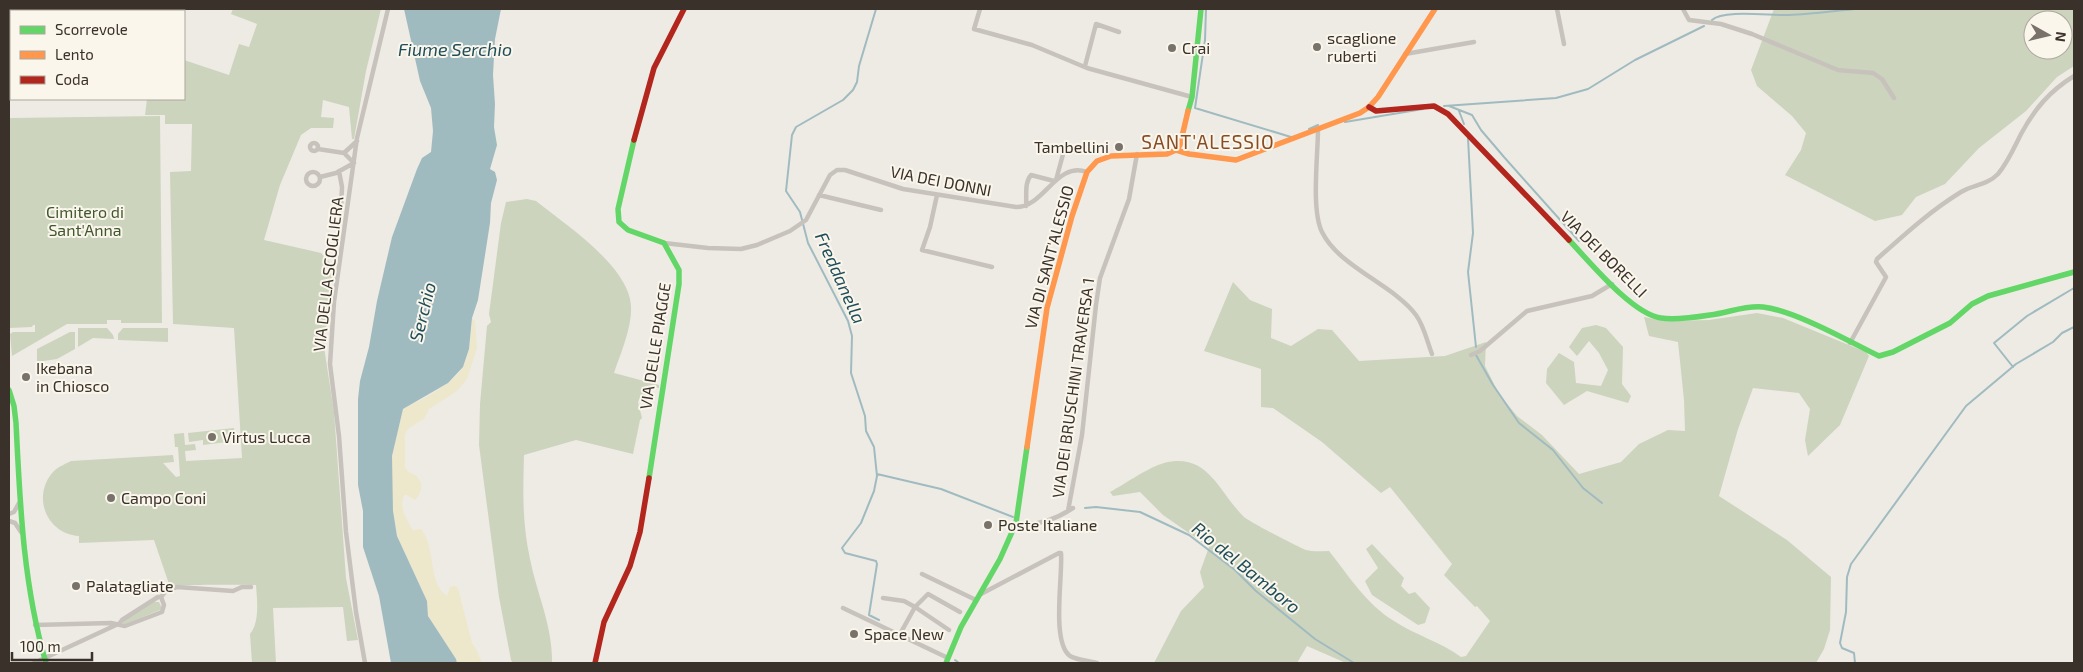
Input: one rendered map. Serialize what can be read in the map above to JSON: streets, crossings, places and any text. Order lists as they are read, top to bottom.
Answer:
{
  "streets": {
    "street": [
      "VIA DEI DONNI",
      "VIA DEI BORELLI",
      "VIA DI SANT'ALESSIO",
      "VIA DELLA SCOGLIERA",
      "VIA DELLE PIAGGE",
      "VIA DEI BRUSCHINI TRAVERSA 1"
    ]
  },
  "crossings": [
    ["VIA DEI DONNI", "VIA DELLE PIAGGE"],
    ["VIA DI SANT'ALESSIO", "VIA DEI BRUSCHINI TRAVERSA 1"]
  ],
  "districts": ["SANT'ALESSIO"],
  "water": [
    "Fiume Serchio",
    "Freddanella",
    "Serchio",
    "Rio del Bamboro"
  ],
  "parks": ["Cimitero di Sant'Anna"],
  "places": [
    "scaglione ruberti",
    "Crai",
    "Tambellini",
    "Ikebana in Chiosco",
    "Virtus Lucca",
    "Campo Coni",
    "Poste Italiane",
    "Palatagliate",
    "Space New"
  ],
  "legend": ["Scorrevole", "Lento", "Coda"],
  "scale_bar": "100 m",
  "north": "right"
}
